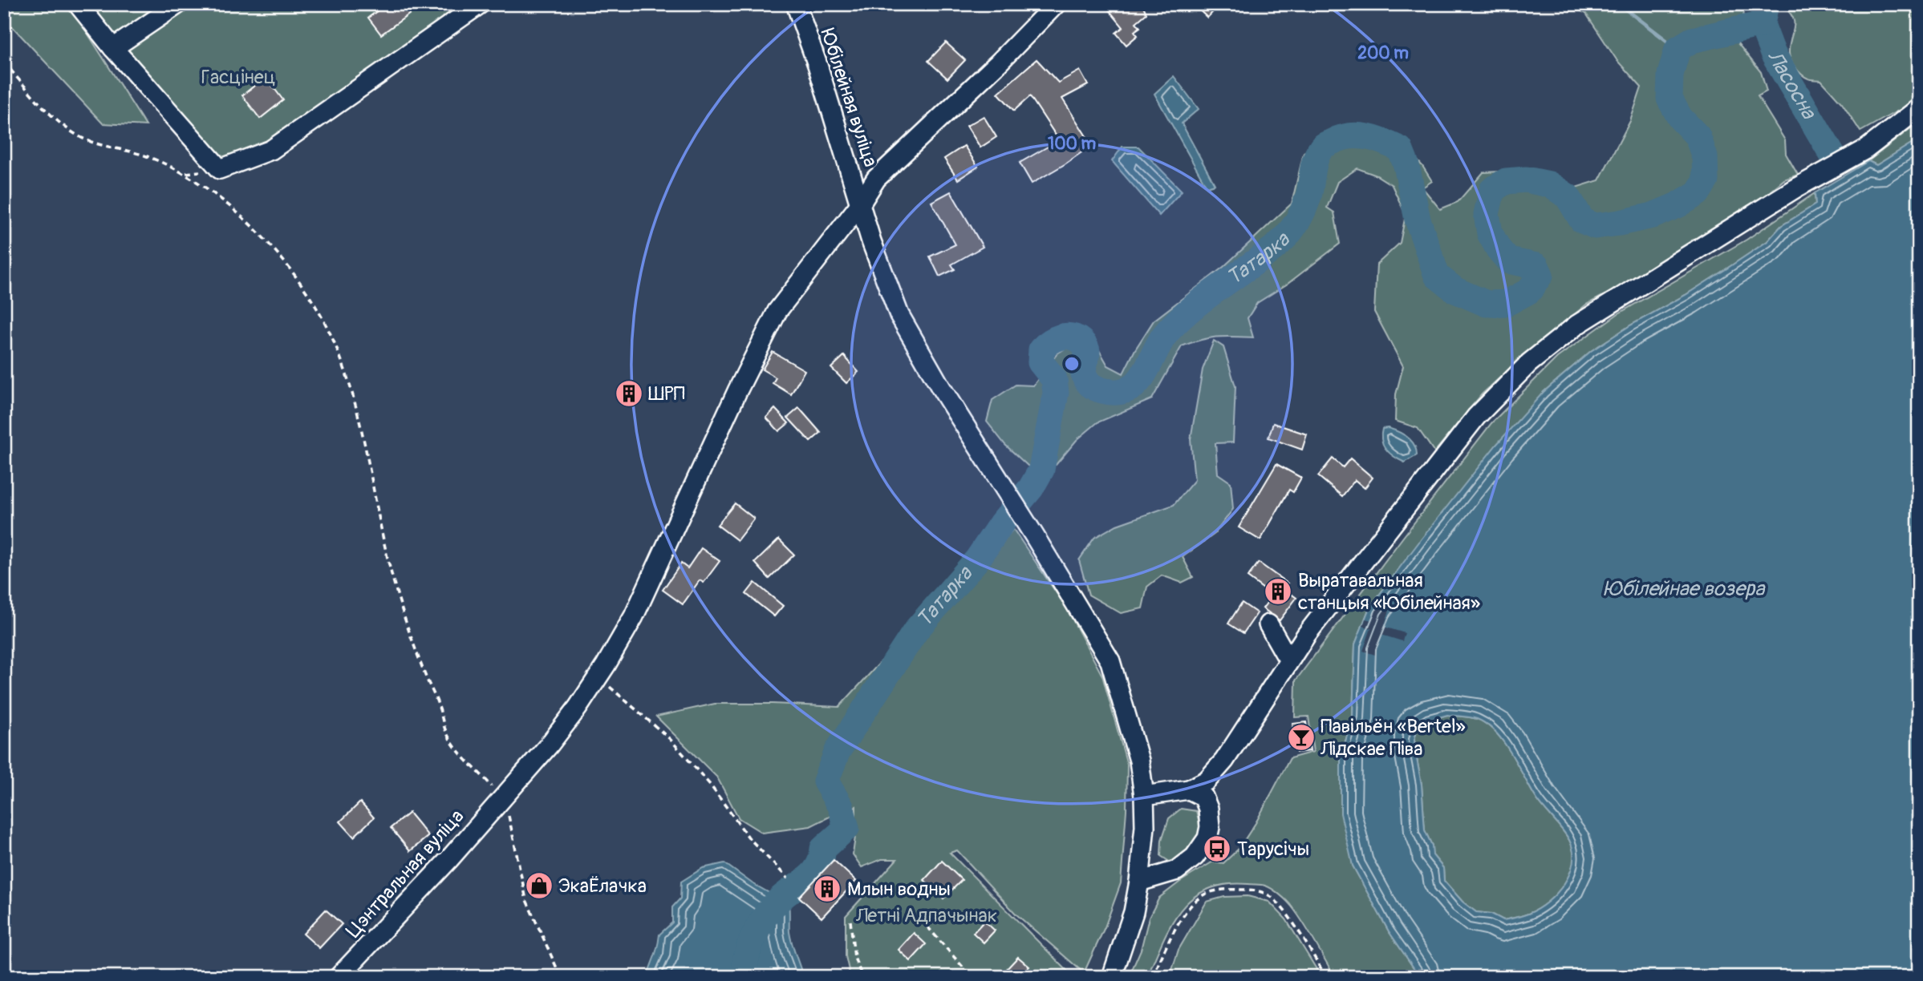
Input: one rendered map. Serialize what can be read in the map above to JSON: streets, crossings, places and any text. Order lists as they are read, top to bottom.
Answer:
{
  "streets": {
    "street": ["Юбілейная вуліца", "Цэнтральная вуліца"]
  },
  "crossings": [
    ["Юбілейная вуліца", "Цэнтральная вуліца"]
  ],
  "water": ["Ласосна", "Татарка", "Юбілейнае возера"],
  "parks": ["Гасцінец", "Летні Адпачынак"],
  "places": {
    "building": ["ШРП", "Выратавальная станцыя «Юбілейная»", "Млын водны"],
    "bar": ["Павільён «Bertel» Лідскае Піва"],
    "bus stop": ["Тарусічы"],
    "shop": ["ЭкаЁлачка"]
  },
  "rings": ["200 m", "100 m"]
}
